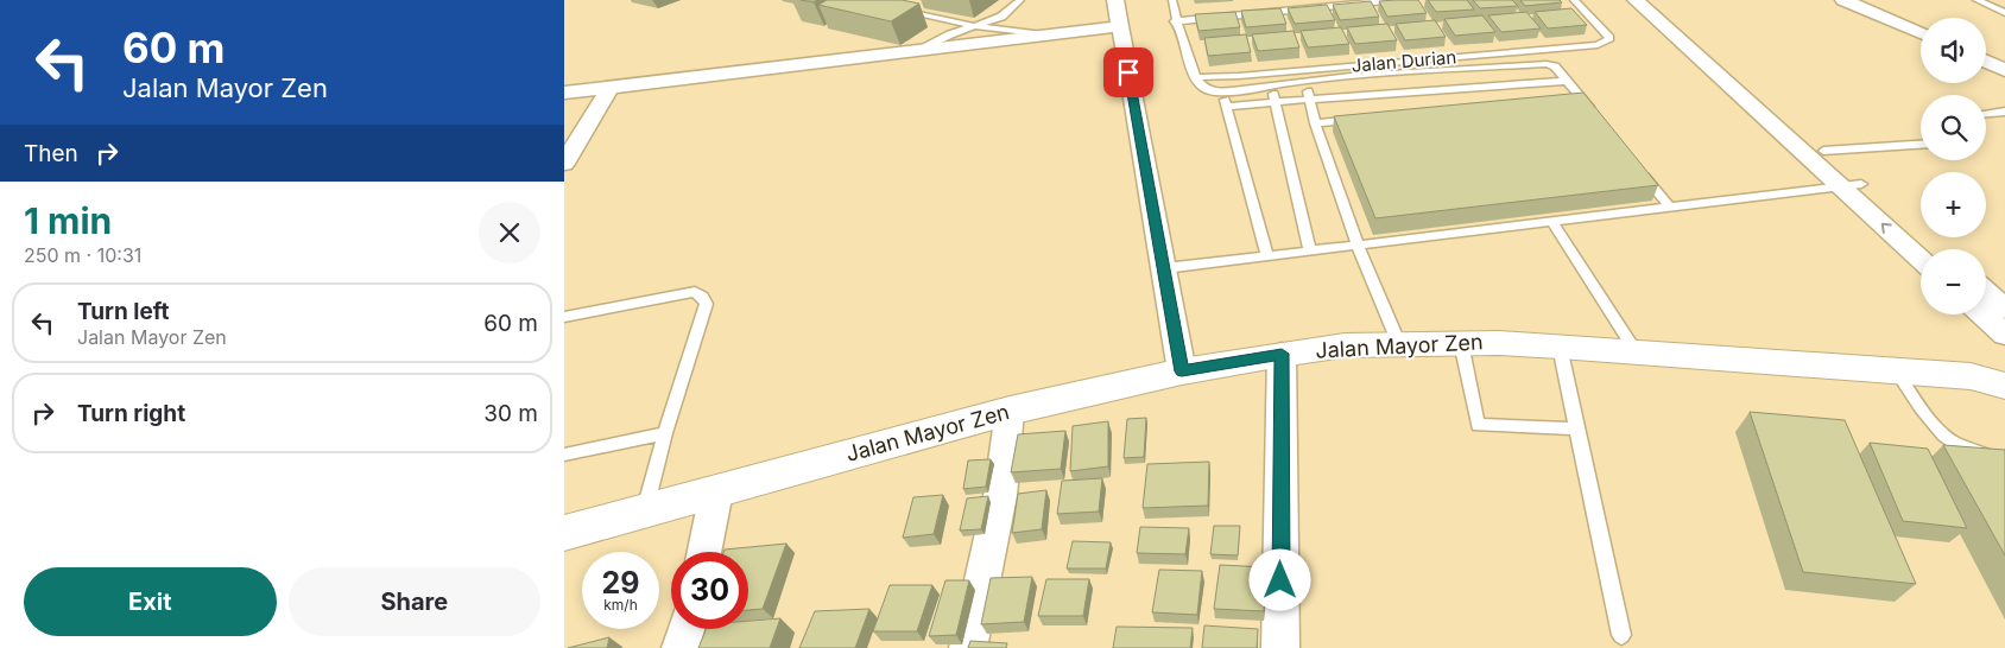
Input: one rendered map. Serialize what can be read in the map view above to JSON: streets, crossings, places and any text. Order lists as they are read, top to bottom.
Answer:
{
  "streets": {
    "street": ["Jalan Mayor Zen"],
    "lane": ["Jalan Durian"]
  },
  "page": {
    "turn": ["60 m", "Jalan Mayor Zen"],
    "map_buttons": ["+", "−"],
    "then": "Then",
    "heading": ["1 min", "250 m · 10:31"],
    "list": [
      {
        "name": "Turn left",
        "note": "Jalan Mayor Zen",
        "value": "60 m"
      },
      {
        "name": "Turn right",
        "value": "30 m"
      }
    ],
    "speed": "29 km/h",
    "limit": "30",
    "buttons": ["Exit", "Share"]
  }
}
